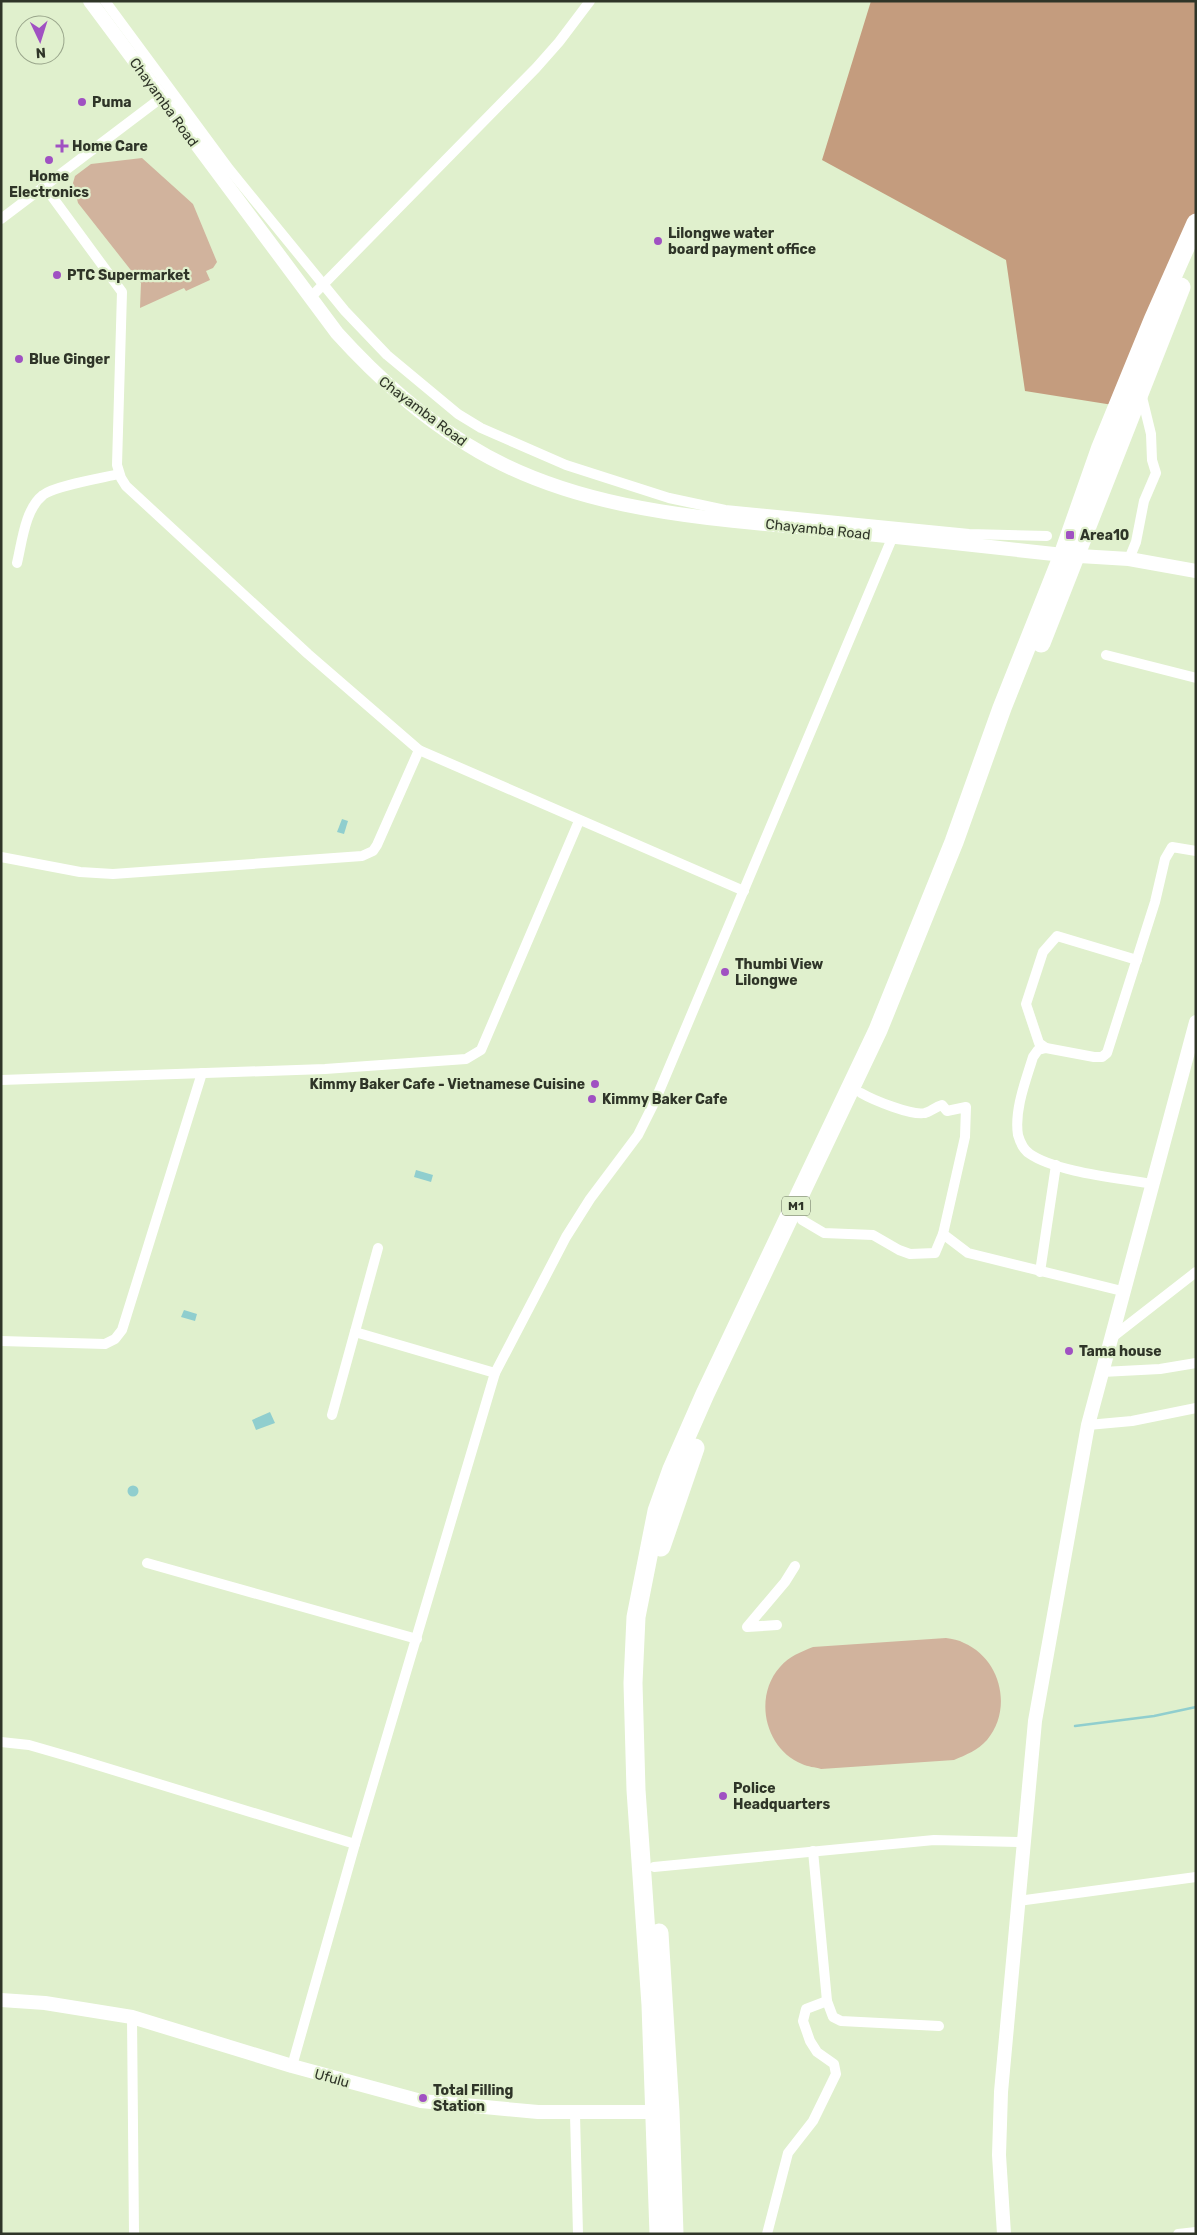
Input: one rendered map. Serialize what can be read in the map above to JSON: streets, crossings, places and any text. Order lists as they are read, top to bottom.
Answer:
{
  "streets": {
    "highway": ["M1"],
    "street": ["Chayamba Road", "Ufulu"]
  },
  "crossings": [
    ["Chayamba Road", "M1"],
    ["M1", "Ufulu"]
  ],
  "places": {
    "other": [
      "Puma",
      "Home Electronics",
      "Lilongwe water board payment office",
      "PTC Supermarket",
      "Blue Ginger",
      "Thumbi View Lilongwe",
      "Kimmy Baker Cafe - Vietnamese Cuisine",
      "Kimmy Baker Cafe",
      "Tama house",
      "Police Headquarters",
      "Total Filling Station"
    ],
    "health": ["Home Care"],
    "transit": ["Area10"]
  },
  "north": "bottom"
}
